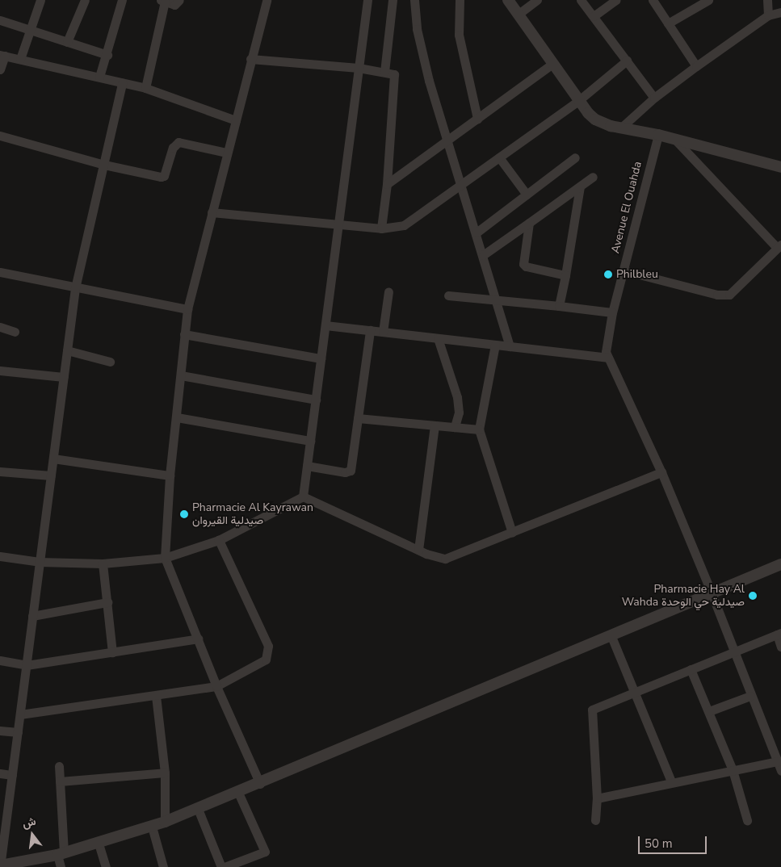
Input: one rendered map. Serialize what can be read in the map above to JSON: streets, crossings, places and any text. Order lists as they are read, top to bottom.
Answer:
{
  "streets": {
    "street": ["Avenue El Ouahda"]
  },
  "places": ["Philbleu", "Pharmacie Al Kayrawan صيدلية القيروان", "Pharmacie Hay Al Wahda صيدلية حي الوحدة"],
  "scale_bar": "50 m",
  "north": "top"
}
